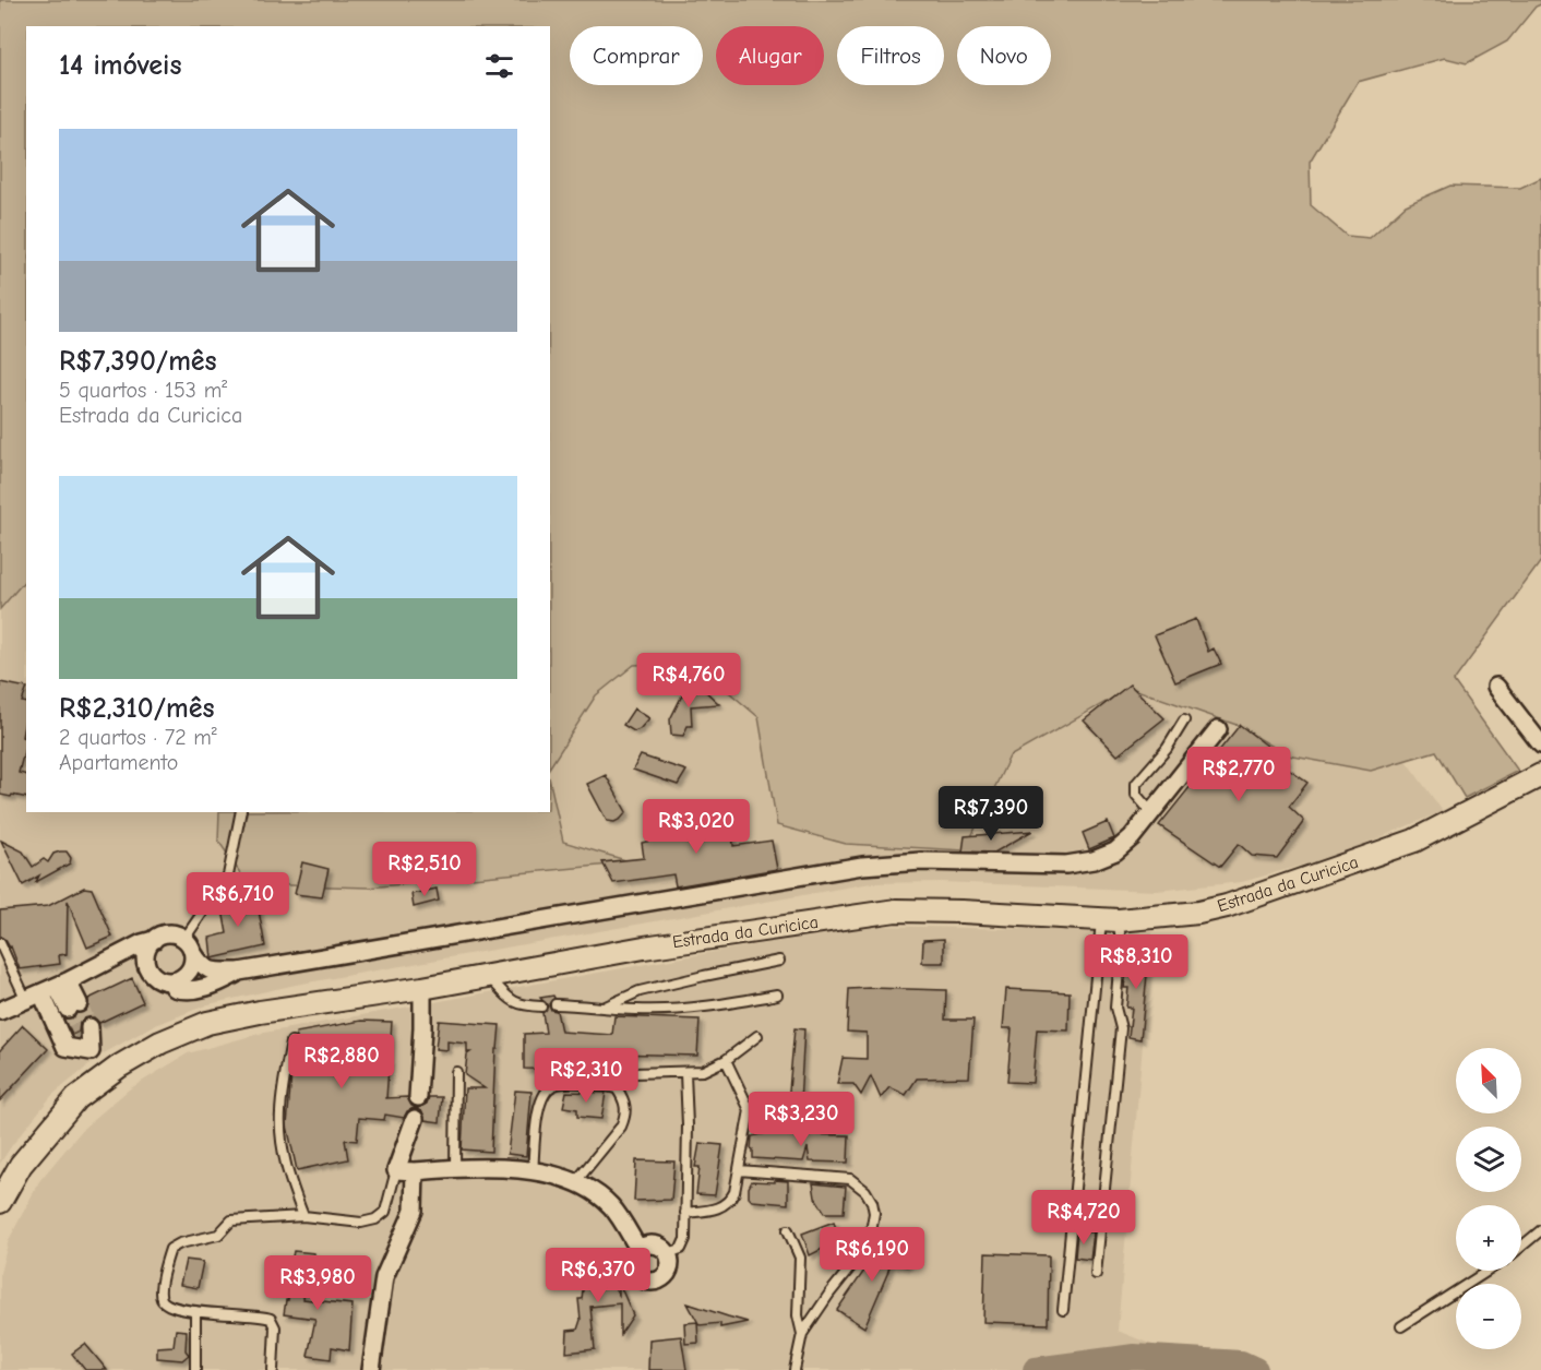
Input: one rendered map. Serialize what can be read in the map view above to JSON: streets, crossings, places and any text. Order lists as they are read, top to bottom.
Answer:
{
  "streets": {
    "street": ["Estrada da Curicica"]
  },
  "north": "top left",
  "page": {
    "chip": [
      "Comprar",
      "Alugar",
      "Filtros",
      "Novo"
    ],
    "heading": "14 imóveis",
    "list": [
      {
        "name": "R$7,390/mês",
        "note": "5 quartos · 153 m² · Estrada da Curicica"
      },
      {
        "name": "R$2,310/mês",
        "note": "2 quartos · 72 m² · Apartamento"
      }
    ],
    "price": [
      "R$4,760",
      "R$2,770",
      "R$7,390",
      "R$3,020",
      "R$2,510",
      "R$6,710",
      "R$8,310",
      "R$2,880",
      "R$2,310",
      "R$3,230",
      "R$4,720",
      "R$6,190",
      "R$6,370",
      "R$3,980"
    ],
    "map_buttons": ["+", "−"]
  }
}
